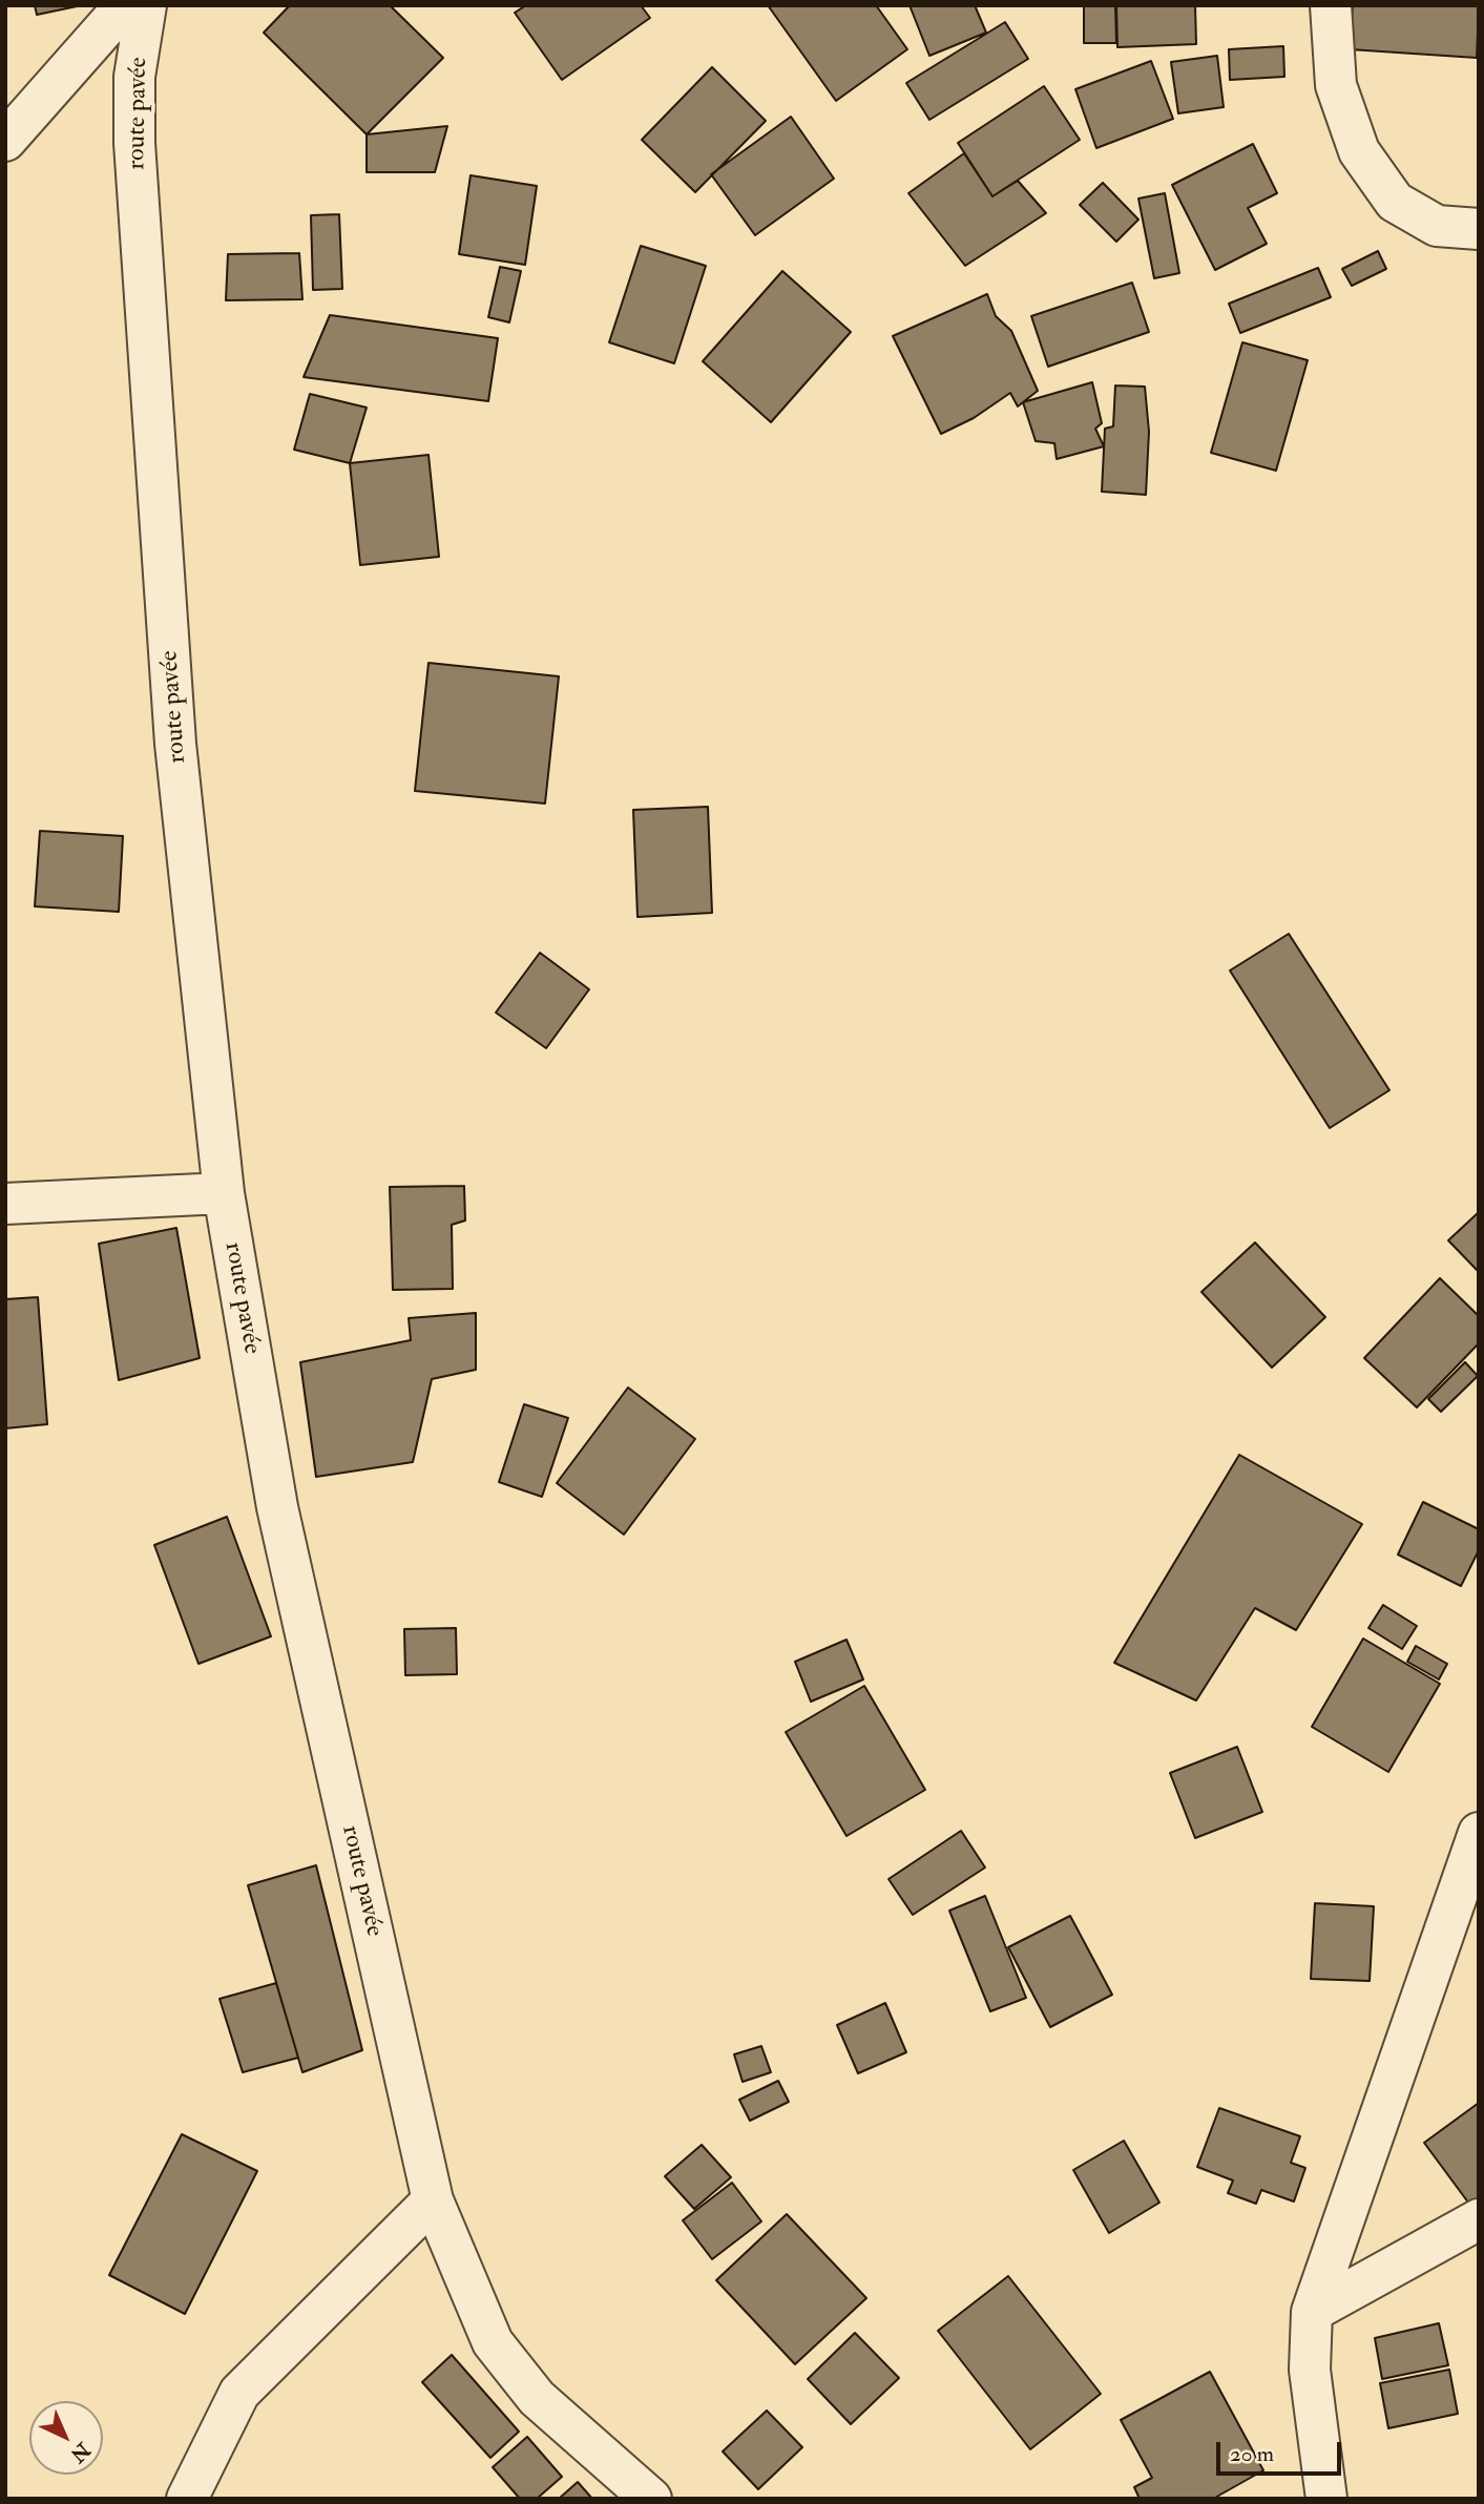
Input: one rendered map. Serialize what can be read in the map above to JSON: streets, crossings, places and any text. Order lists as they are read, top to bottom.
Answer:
{
  "streets": {
    "street": ["route pavée"]
  },
  "scale_bar": "20 m",
  "north": "bottom right"
}
